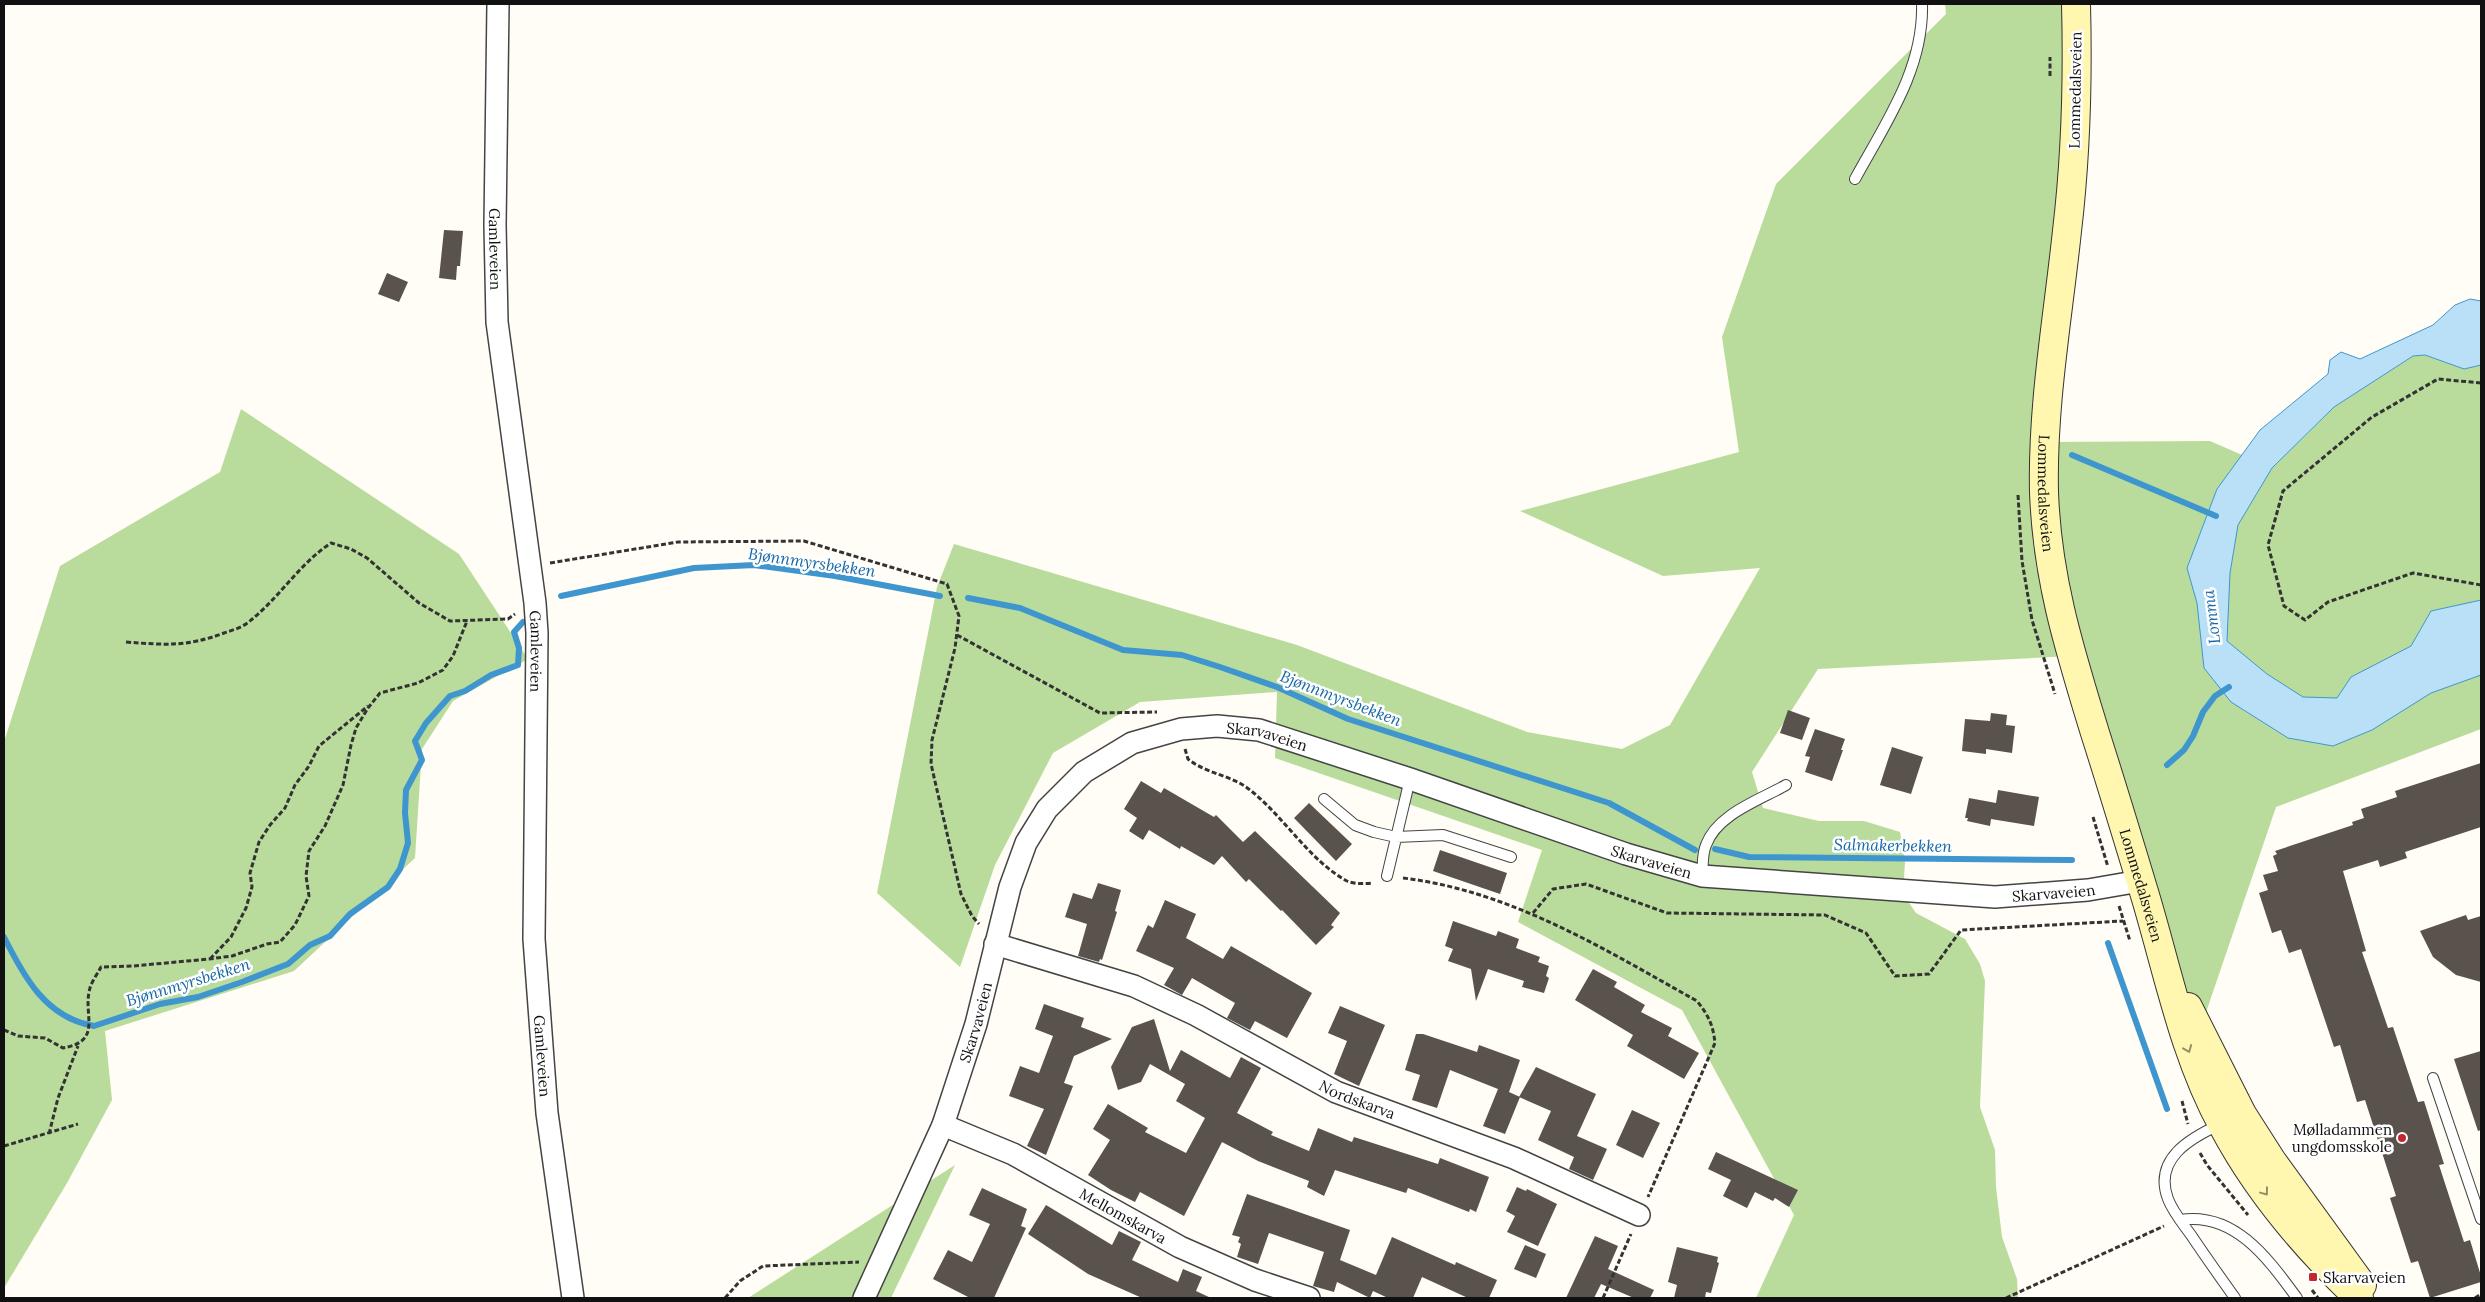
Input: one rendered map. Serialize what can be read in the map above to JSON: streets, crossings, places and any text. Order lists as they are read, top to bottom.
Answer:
{
  "streets": {
    "main road": ["Lommedalsveien"],
    "street": [
      "Gamleveien",
      "Skarvaveien",
      "Nordskarva",
      "Mellomskarva"
    ]
  },
  "crossings": [
    ["Lommedalsveien", "Skarvaveien"],
    ["Skarvaveien", "Nordskarva"],
    ["Skarvaveien", "Mellomskarva"]
  ],
  "water": ["Bjønnmyrsbekken", "Lomma", "Salmakerbekken"],
  "places": {
    "other": ["Mølladammen ungdomsskole"],
    "transit": ["Skarvaveien"]
  }
}
